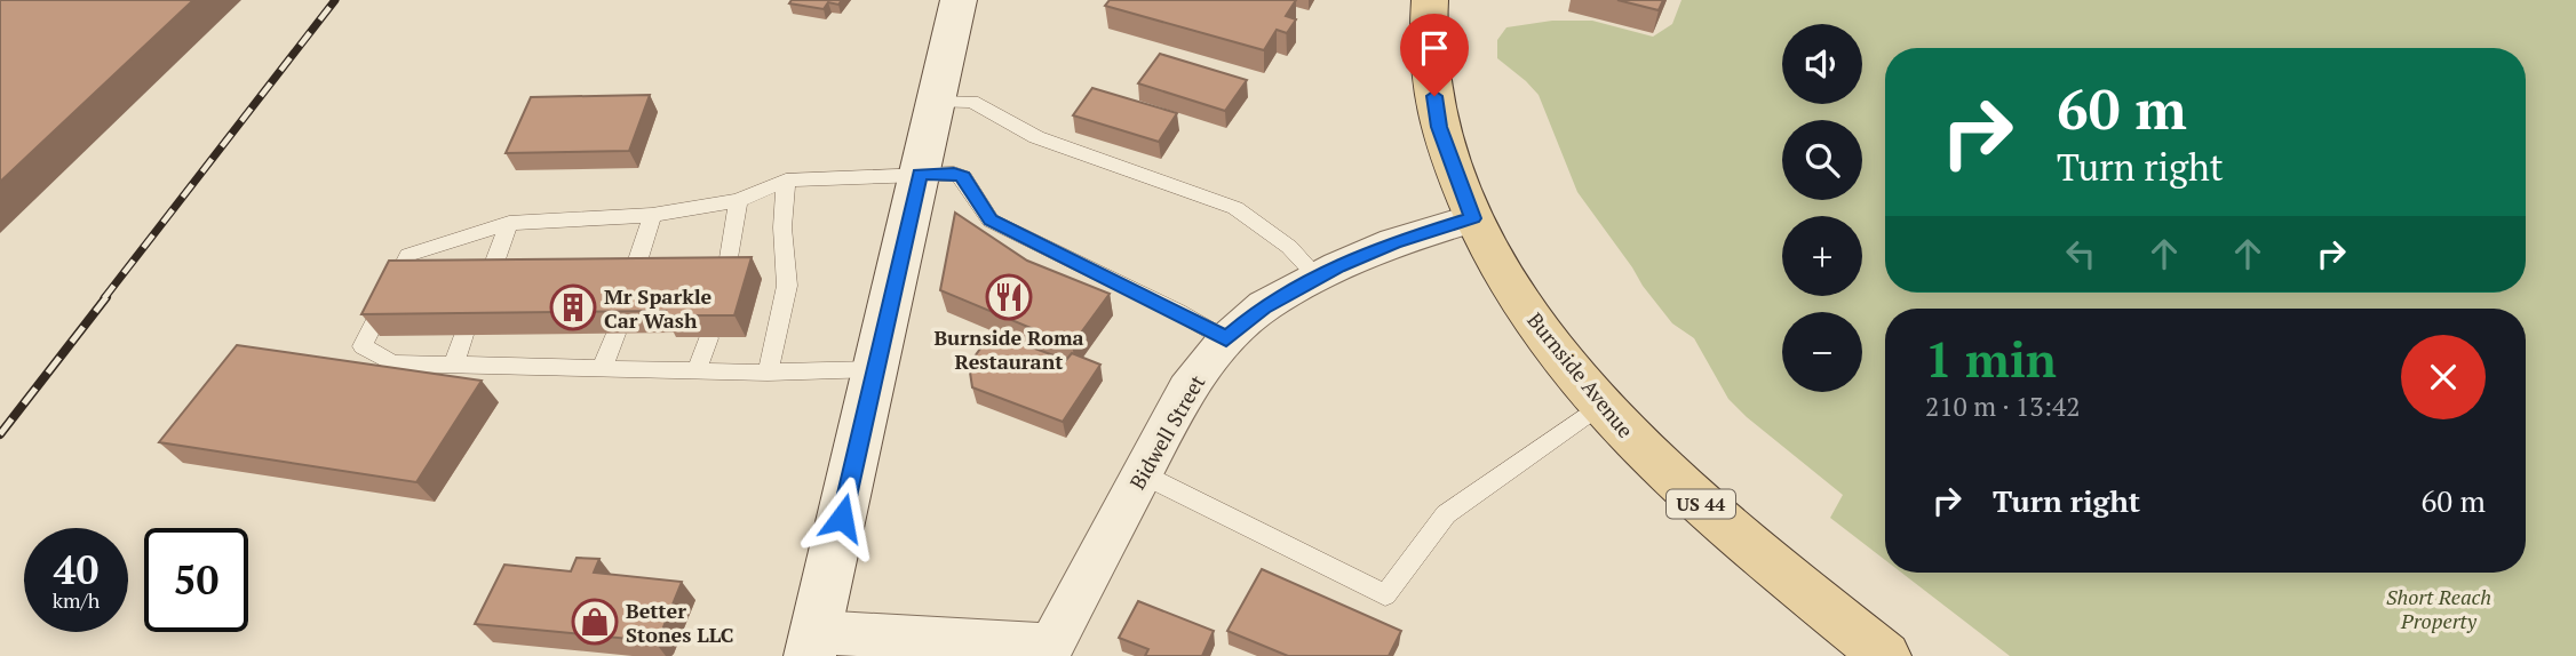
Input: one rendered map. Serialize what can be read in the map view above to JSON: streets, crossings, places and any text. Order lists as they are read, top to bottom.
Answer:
{
  "streets": {
    "main road": ["Burnside Avenue", "US 44"],
    "street": ["Bidwell Street"]
  },
  "crossings": [
    ["Burnside Avenue", "Bidwell Street"]
  ],
  "parks": ["Short Reach Property"],
  "places": {
    "restaurant": ["Burnside Roma Restaurant"],
    "building": ["Mr Sparkle Car Wash"],
    "shop": ["Better Stones LLC"]
  },
  "page": {
    "map_buttons": ["+", "−"],
    "turn": ["60 m", "Turn right"],
    "heading": ["1 min", "210 m · 13:42"],
    "list": [
      {
        "name": "Turn right",
        "value": "60 m"
      }
    ],
    "speed": "40 km/h",
    "limit": "50"
  }
}
